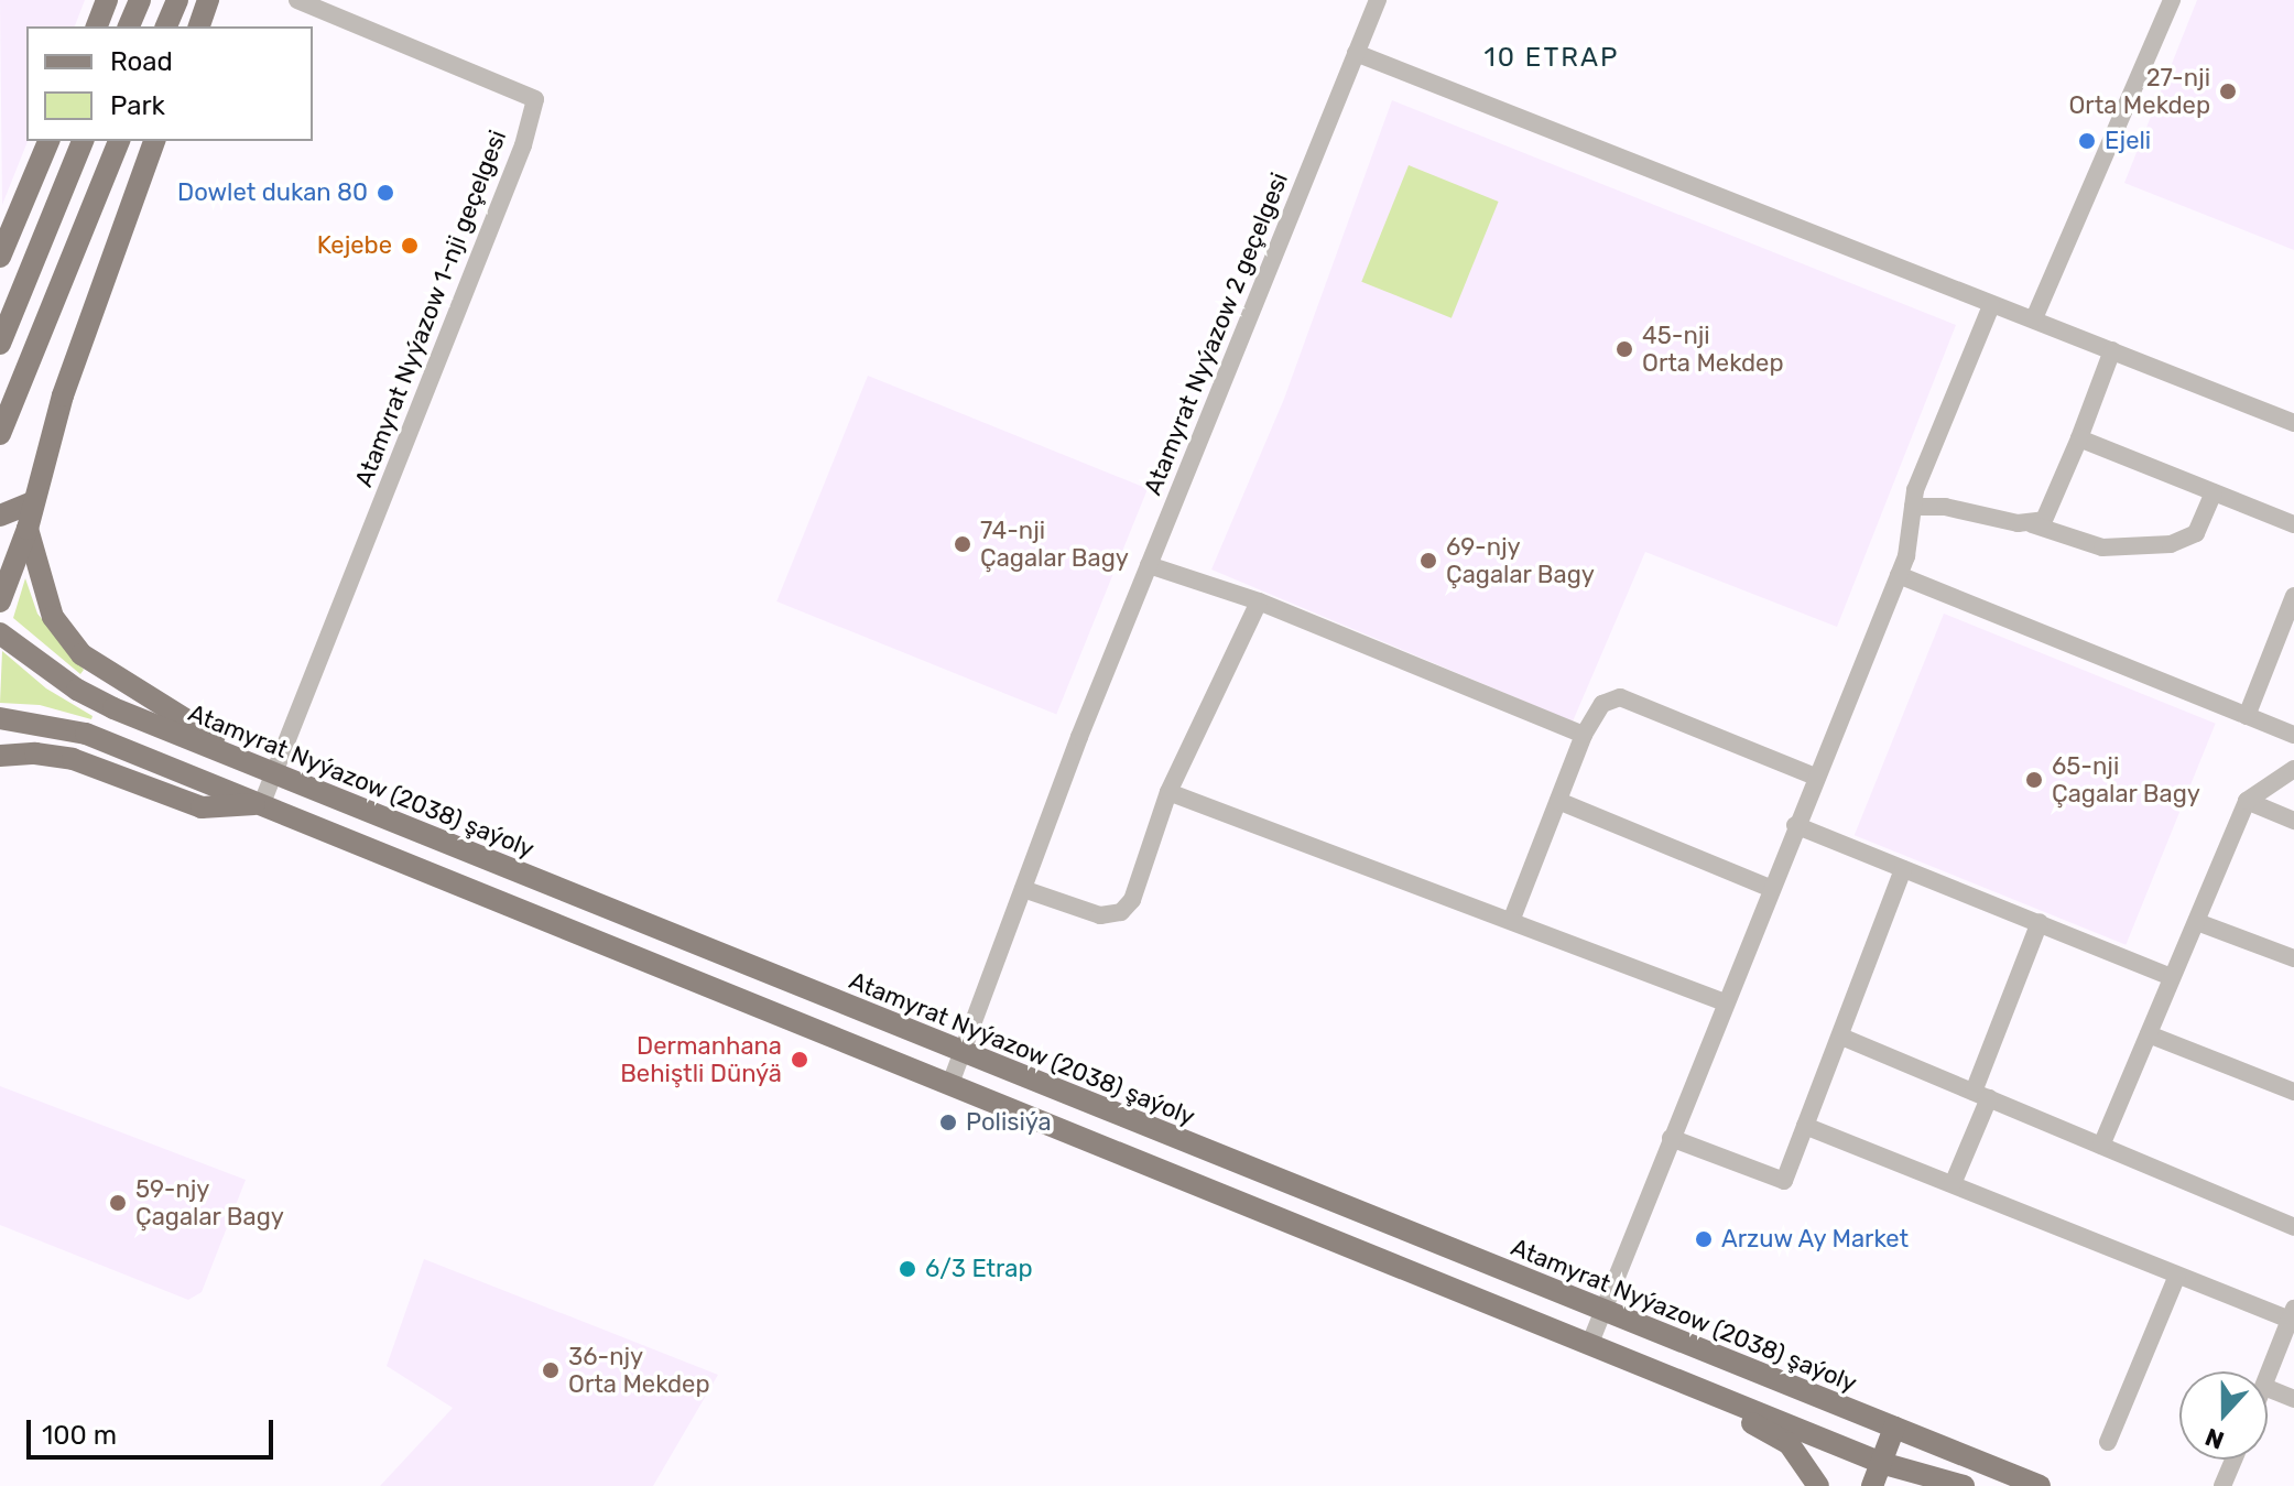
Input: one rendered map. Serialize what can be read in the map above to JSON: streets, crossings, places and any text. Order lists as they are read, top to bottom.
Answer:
{
  "streets": {
    "main road": ["Atamyrat Nyýazow (2038) şaýoly"],
    "street": ["Atamyrat Nyýazow 1-nji geçelgesi", "Atamyrat Nyýazow 2 geçelgesi"]
  },
  "crossings": [
    ["Atamyrat Nyýazow 1-nji geçelgesi", "Atamyrat Nyýazow (2038) şaýoly"],
    ["Atamyrat Nyýazow 2 geçelgesi", "Atamyrat Nyýazow (2038) şaýoly"]
  ],
  "districts": ["10 ETRAP"],
  "places": [
    "27-nji Orta Mekdep",
    "Ejeli",
    "Dowlet dukan 80",
    "Kejebe",
    "45-nji Orta Mekdep",
    "74-nji Çagalar Bagy",
    "69-njy Çagalar Bagy",
    "65-nji Çagalar Bagy",
    "Dermanhana Behiştli Dünýä",
    "Polisiýa",
    "59-njy Çagalar Bagy",
    "Arzuw Ay Market",
    "6/3 Etrap",
    "36-njy Orta Mekdep"
  ],
  "legend": ["Road", "Park"],
  "scale_bar": "100 m",
  "north": "bottom"
}
